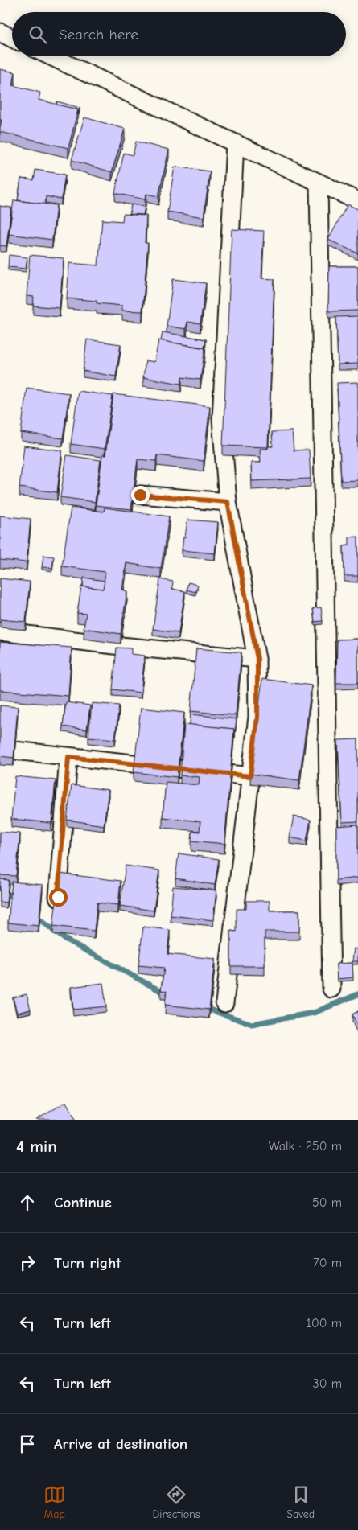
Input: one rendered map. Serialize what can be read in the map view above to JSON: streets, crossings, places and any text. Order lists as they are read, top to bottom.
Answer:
{
  "page": {
    "search": "Search here",
    "heading": ["4 min", "Walk · 250 m"],
    "list": [
      ["Continue", "50 m"],
      ["Turn right", "70 m"],
      ["Turn left", "100 m"],
      ["Turn left", "30 m"],
      "Arrive at destination"
    ],
    "nav": ["Map", "Directions", "Saved"]
  }
}
